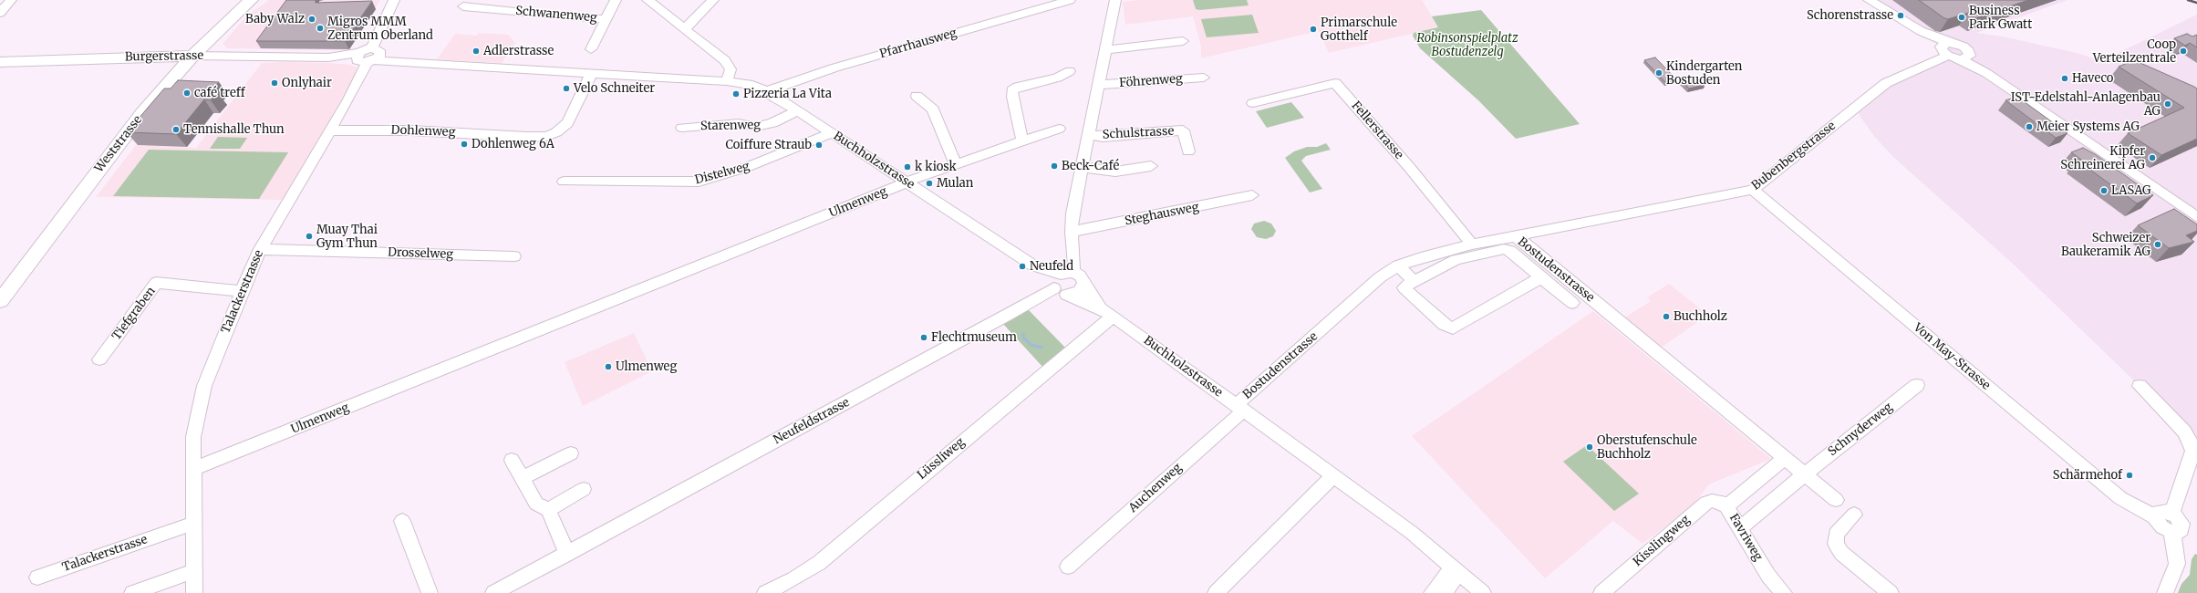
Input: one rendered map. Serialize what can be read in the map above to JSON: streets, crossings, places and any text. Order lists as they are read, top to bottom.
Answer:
{
  "streets": {
    "main road": ["Burgerstrasse", "Weststrasse"],
    "street": [
      "Schwanenweg",
      "Pfarrhausweg",
      "Föhrenweg",
      "Starenweg",
      "Fellerstrasse",
      "Dohlenweg",
      "Schulstrasse",
      "Bubenbergstrasse",
      "Buchholzstrasse",
      "Distelweg",
      "Ulmenweg",
      "Steghausweg",
      "Drosselweg",
      "Bostudenstrasse",
      "Talackerstrasse",
      "Tiefgraben",
      "Von May-Strasse",
      "Neufeldstrasse",
      "Schnyderweg",
      "Lüssliweg",
      "Auchenweg",
      "Favriweg",
      "Kisslingweg"
    ]
  },
  "crossings": [
    ["Pfarrhausweg", "Buchholzstrasse"],
    ["Burgerstrasse", "Weststrasse"],
    ["Burgerstrasse", "Talackerstrasse"],
    ["Föhrenweg", "Schulstrasse"],
    ["Starenweg", "Buchholzstrasse"],
    ["Fellerstrasse", "Bostudenstrasse"],
    ["Dohlenweg", "Talackerstrasse"],
    ["Schulstrasse", "Buchholzstrasse"],
    ["Schulstrasse", "Steghausweg"],
    ["Schulstrasse", "Neufeldstrasse"],
    ["Bubenbergstrasse", "Bostudenstrasse"],
    ["Bubenbergstrasse", "Von May-Strasse"],
    ["Buchholzstrasse", "Distelweg"],
    ["Buchholzstrasse", "Ulmenweg"],
    ["Buchholzstrasse", "Bostudenstrasse"],
    ["Buchholzstrasse", "Neufeldstrasse"],
    ["Buchholzstrasse", "Lüssliweg"],
    ["Buchholzstrasse", "Auchenweg"],
    ["Ulmenweg", "Talackerstrasse"],
    ["Drosselweg", "Talackerstrasse"],
    ["Bostudenstrasse", "Schnyderweg"],
    ["Bostudenstrasse", "Auchenweg"],
    ["Bostudenstrasse", "Favriweg"],
    ["Talackerstrasse", "Tiefgraben"],
    ["Schnyderweg", "Favriweg"],
    ["Favriweg", "Kisslingweg"]
  ],
  "parks": ["Robinsonspielplatz Bostudenzelg"],
  "places": [
    "Schorenstrasse",
    "Business Park Gwatt",
    "Baby Walz",
    "Migros MMM Zentrum Oberland",
    "Primarschule Gotthelf",
    "Adlerstrasse",
    "Coop Verteilzentrale",
    "Kindergarten Bostuden",
    "Haveco",
    "Onlyhair",
    "Velo Schneiter",
    "café treff",
    "Pizzeria La Vita",
    "IST-Edelstahl-Anlagenbau AG",
    "Meier Systems AG",
    "Tennishalle Thun",
    "Dohlenweg 6A",
    "Coiffure Straub",
    "Kipfer Schreinerei AG",
    "Beck-Café",
    "k kiosk",
    "Mulan",
    "LASAG",
    "Muay Thai Gym Thun",
    "Schweizer Baukeramik AG",
    "Neufeld",
    "Buchholz",
    "Flechtmuseum",
    "Ulmenweg",
    "Oberstufenschule Buchholz",
    "Schärmehof"
  ]
}
